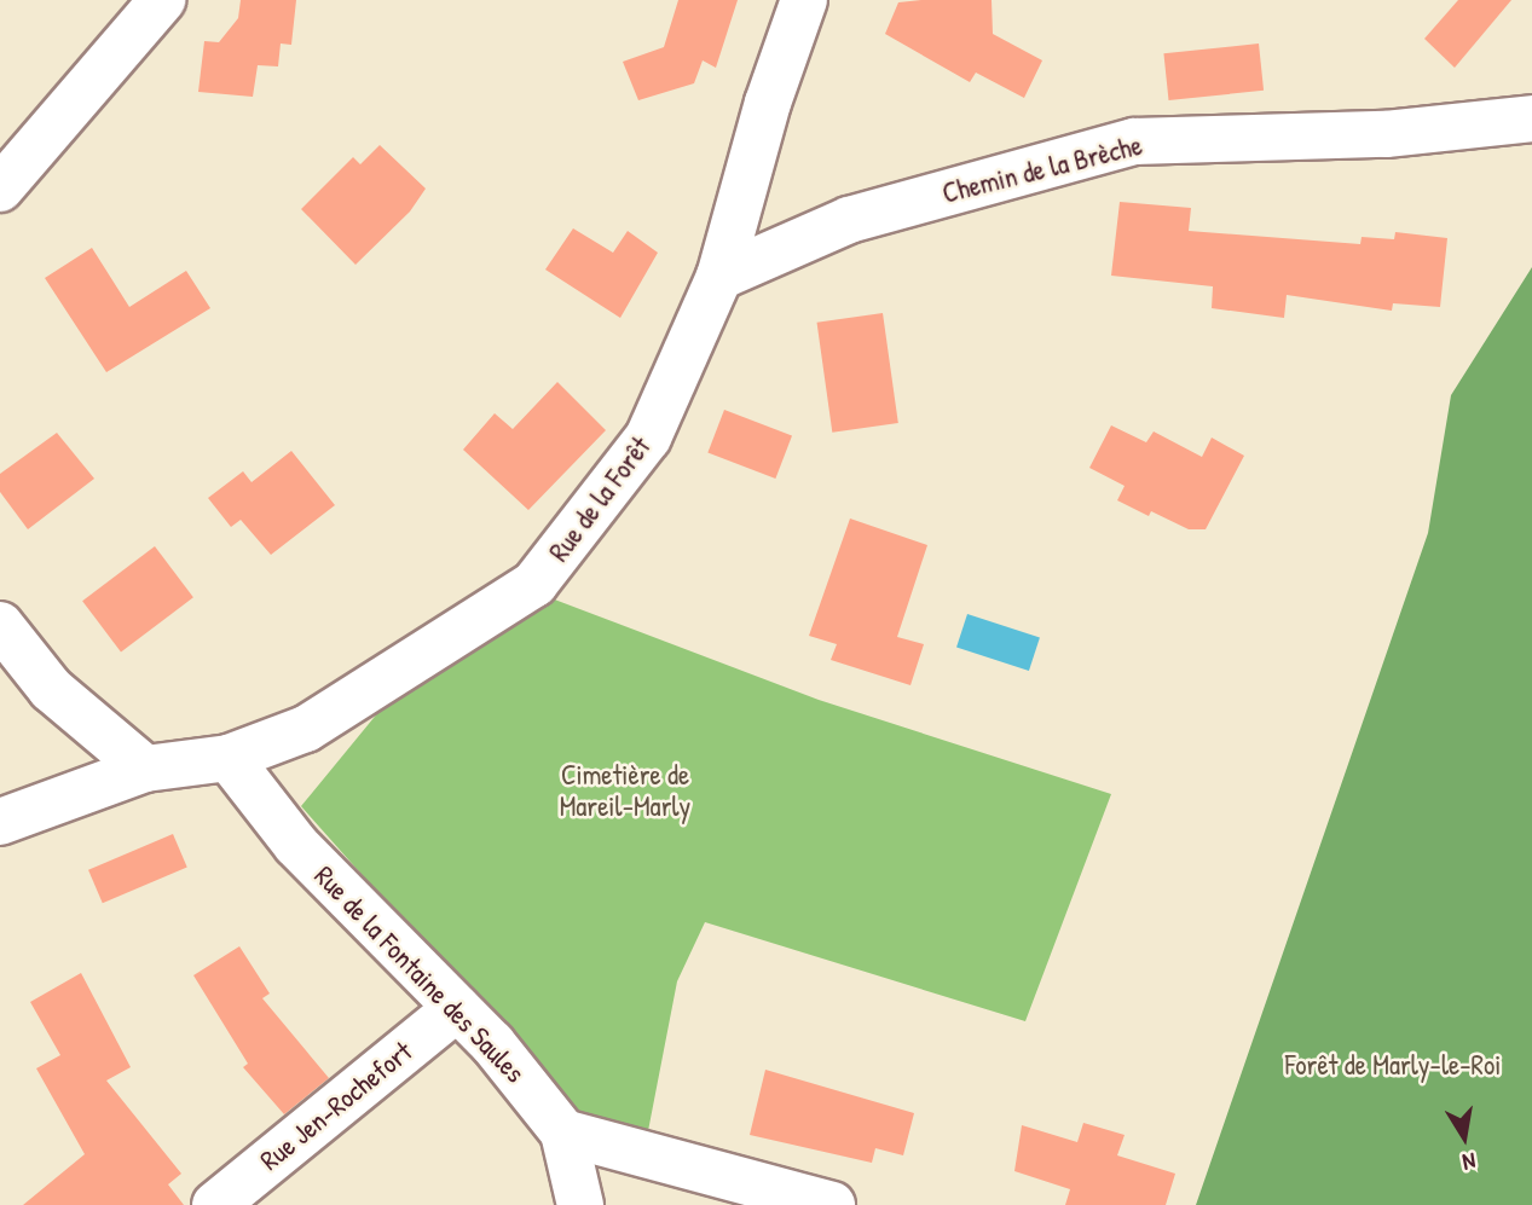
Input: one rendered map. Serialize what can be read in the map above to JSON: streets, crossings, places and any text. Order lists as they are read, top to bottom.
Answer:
{
  "streets": {
    "street": [
      "Chemin de la Brèche",
      "Rue de la Forêt",
      "Rue de la Fontaine des Saules",
      "Rue Jen-Rochefort"
    ]
  },
  "crossings": [
    ["Chemin de la Brèche", "Rue de la Forêt"],
    ["Rue de la Forêt", "Rue de la Fontaine des Saules"],
    ["Rue de la Fontaine des Saules", "Rue Jen-Rochefort"]
  ],
  "parks": ["Cimetière de Mareil-Marly", "Forêt de Marly-le-Roi"],
  "north": "bottom"
}
